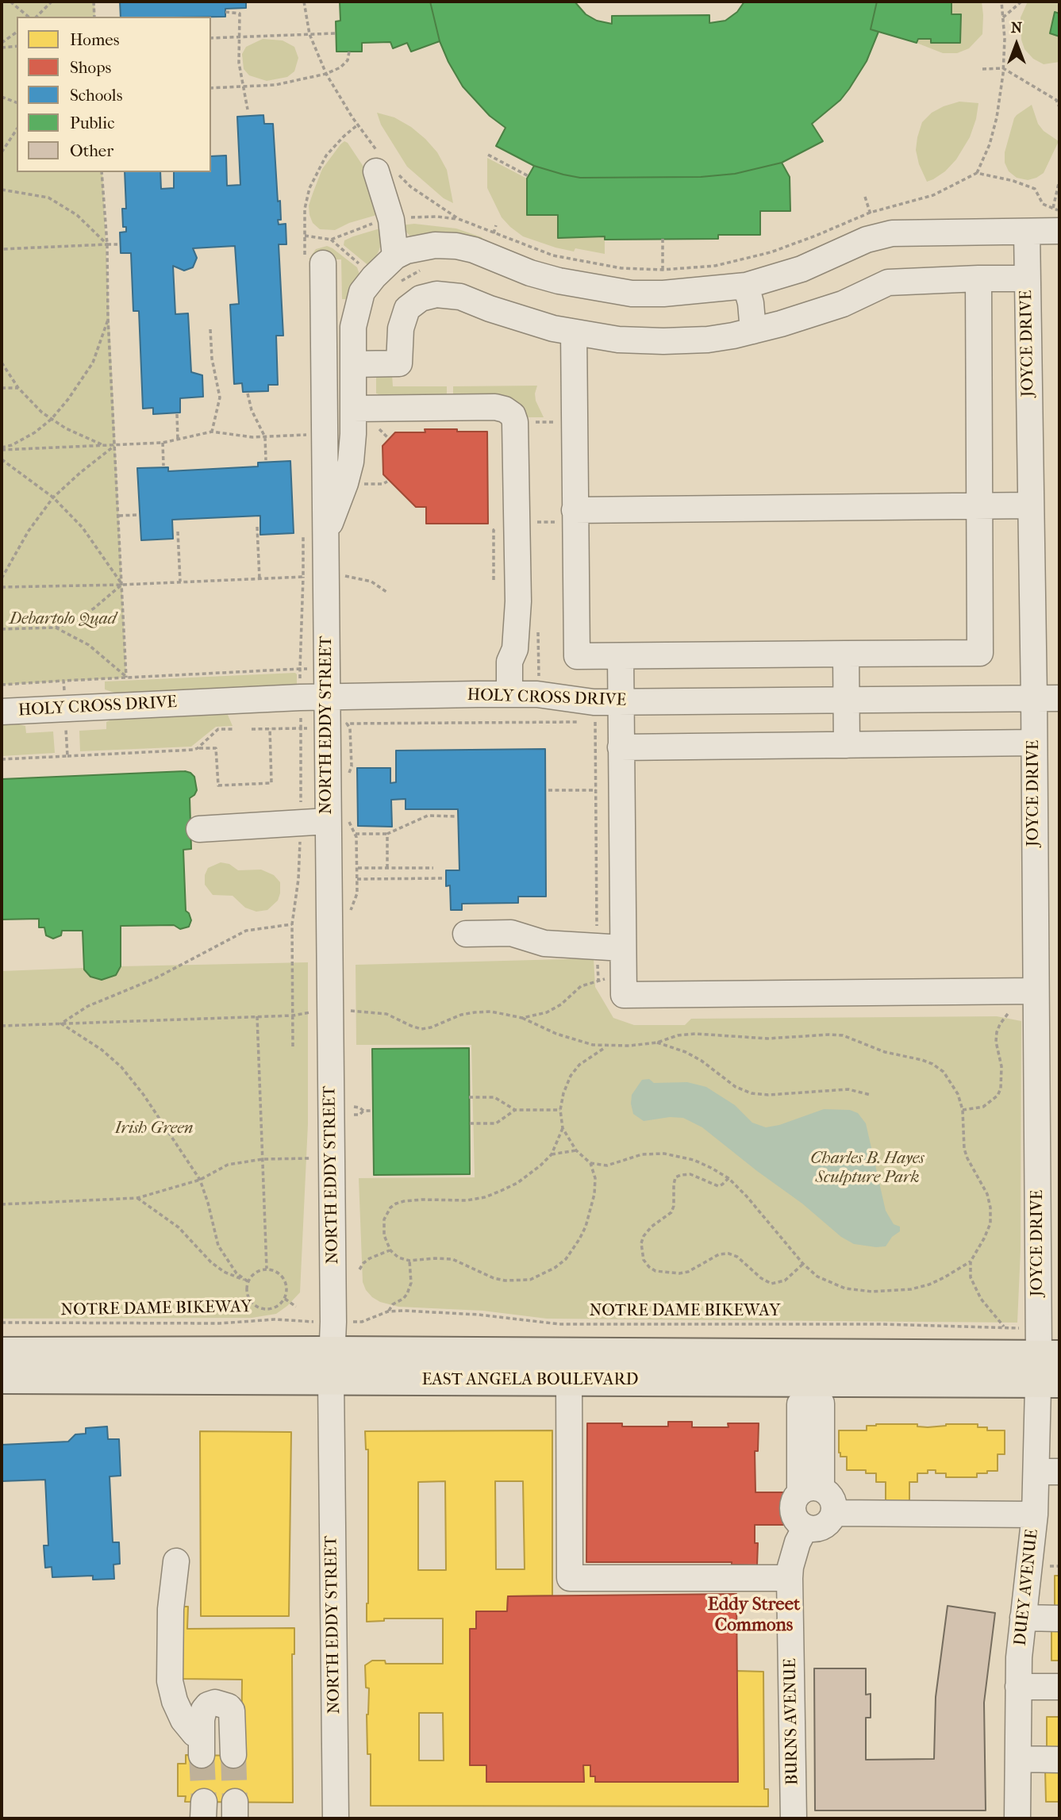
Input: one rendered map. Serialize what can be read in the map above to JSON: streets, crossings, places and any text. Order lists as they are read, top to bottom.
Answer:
{
  "streets": {
    "main road": ["EAST ANGELA BOULEVARD"],
    "street": [
      "JOYCE DRIVE",
      "HOLY CROSS DRIVE",
      "NORTH EDDY STREET",
      "DUEY AVENUE",
      "BURNS AVENUE"
    ],
    "path": ["NOTRE DAME BIKEWAY"]
  },
  "crossings": [
    ["JOYCE DRIVE", "HOLY CROSS DRIVE"],
    ["JOYCE DRIVE", "EAST ANGELA BOULEVARD"],
    ["JOYCE DRIVE", "DUEY AVENUE"],
    ["HOLY CROSS DRIVE", "NORTH EDDY STREET"],
    ["NORTH EDDY STREET", "EAST ANGELA BOULEVARD"],
    ["EAST ANGELA BOULEVARD", "DUEY AVENUE"]
  ],
  "districts": ["Eddy Street Commons"],
  "parks": ["Debartolo Quad", "Irish Green", "Charles B. Hayes Sculpture Park"],
  "legend": [
    "Homes",
    "Shops",
    "Schools",
    "Public",
    "Other"
  ],
  "north": "top"
}
